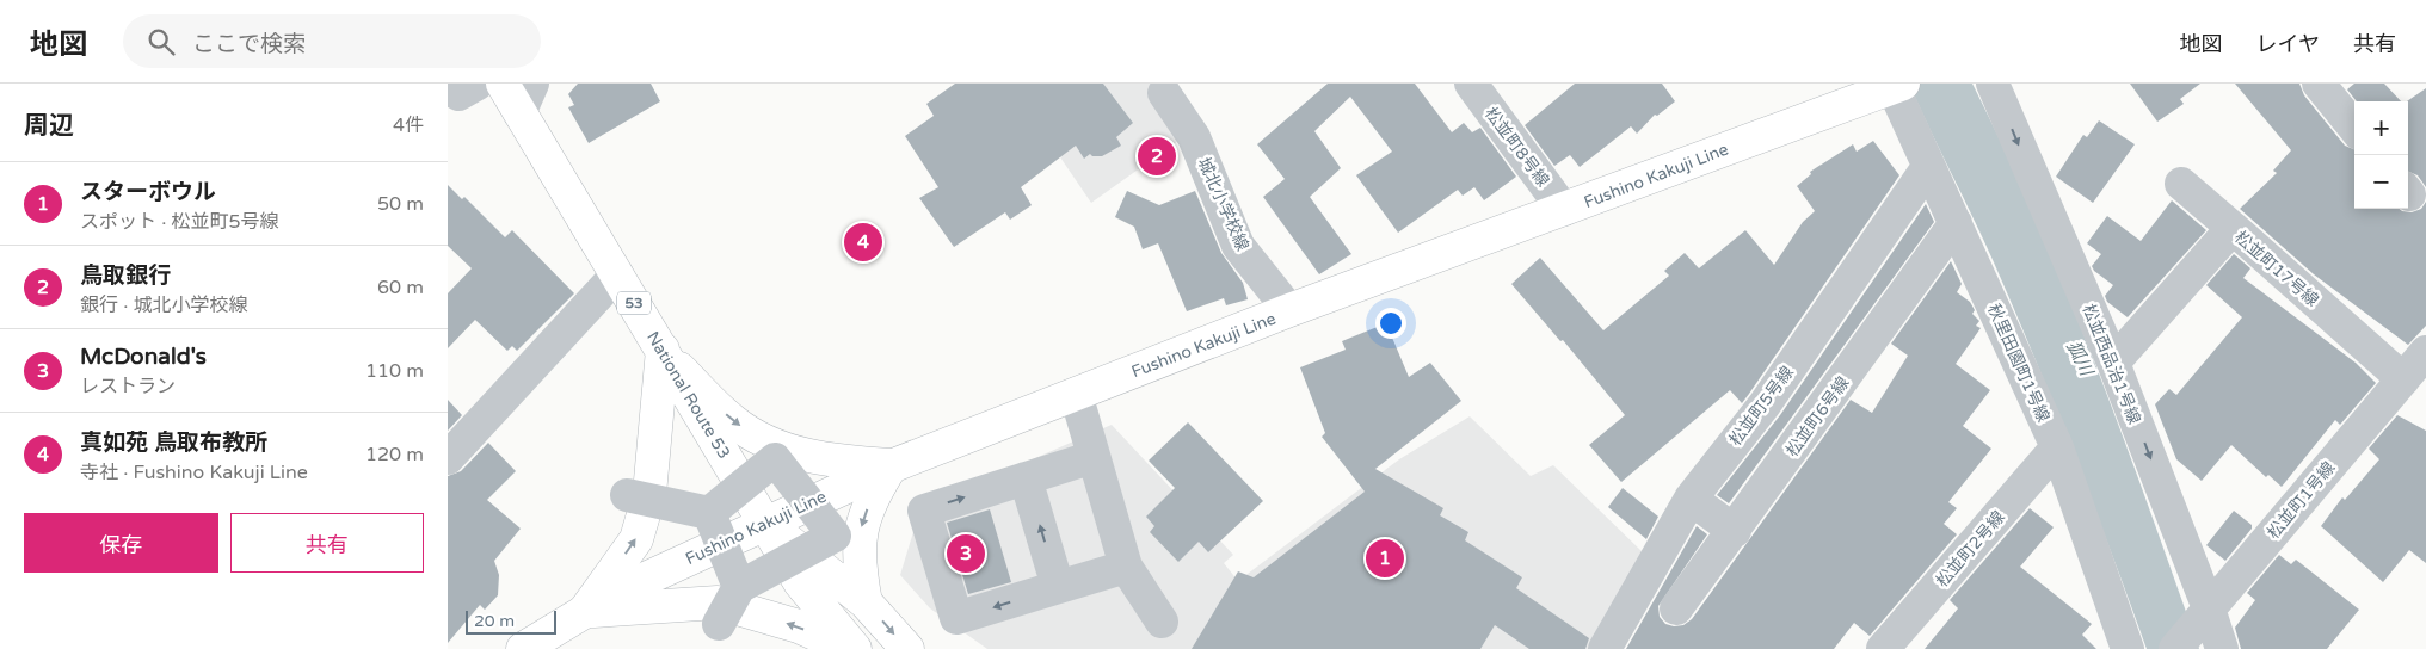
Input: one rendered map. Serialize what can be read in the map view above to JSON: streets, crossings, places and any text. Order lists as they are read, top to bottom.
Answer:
{
  "streets": {
    "main road": ["Fushino Kakuji Line", "53", "National Route 53"],
    "street": [
      "松並町8号線",
      "城北小学校線",
      "松並町17号線",
      "秋里田園町1号線",
      "松並西品治1号線",
      "松並町5号線",
      "松並町6号線",
      "松並町1号線",
      "松並町2号線"
    ]
  },
  "crossings": [
    ["松並町8号線", "Fushino Kakuji Line"],
    ["Fushino Kakuji Line", "城北小学校線"],
    ["Fushino Kakuji Line", "秋里田園町1号線"],
    ["Fushino Kakuji Line", "National Route 53"],
    ["松並町17号線", "松並西品治1号線"],
    ["松並町17号線", "松並町1号線"],
    ["秋里田園町1号線", "松並町5号線"],
    ["秋里田園町1号線", "松並町6号線"],
    ["秋里田園町1号線", "松並町2号線"],
    ["松並西品治1号線", "松並町1号線"]
  ],
  "one_way": ["松並西品治1号線"],
  "water": ["狐川"],
  "scale_bar": "20 m",
  "page": {
    "header": "地図",
    "search": "ここで検索",
    "nav": ["地図", "レイヤ", "共有"],
    "heading": ["周辺", "4件"],
    "map_buttons": ["+", "−"],
    "pins": [
      "2",
      "4",
      "3",
      "1"
    ],
    "list": [
      {
        "mark": "1",
        "name": "スターボウル",
        "note": "スポット · 松並町5号線",
        "value": "50 m"
      },
      {
        "mark": "2",
        "name": "鳥取銀行",
        "note": "銀行 · 城北小学校線",
        "value": "60 m"
      },
      {
        "mark": "3",
        "name": "McDonald's",
        "note": "レストラン",
        "value": "110 m"
      },
      {
        "mark": "4",
        "name": "真如苑 鳥取布教所",
        "note": "寺社 · Fushino Kakuji Line",
        "value": "120 m"
      }
    ],
    "buttons": ["保存", "共有"],
    "scale": "20 m"
  }
}
